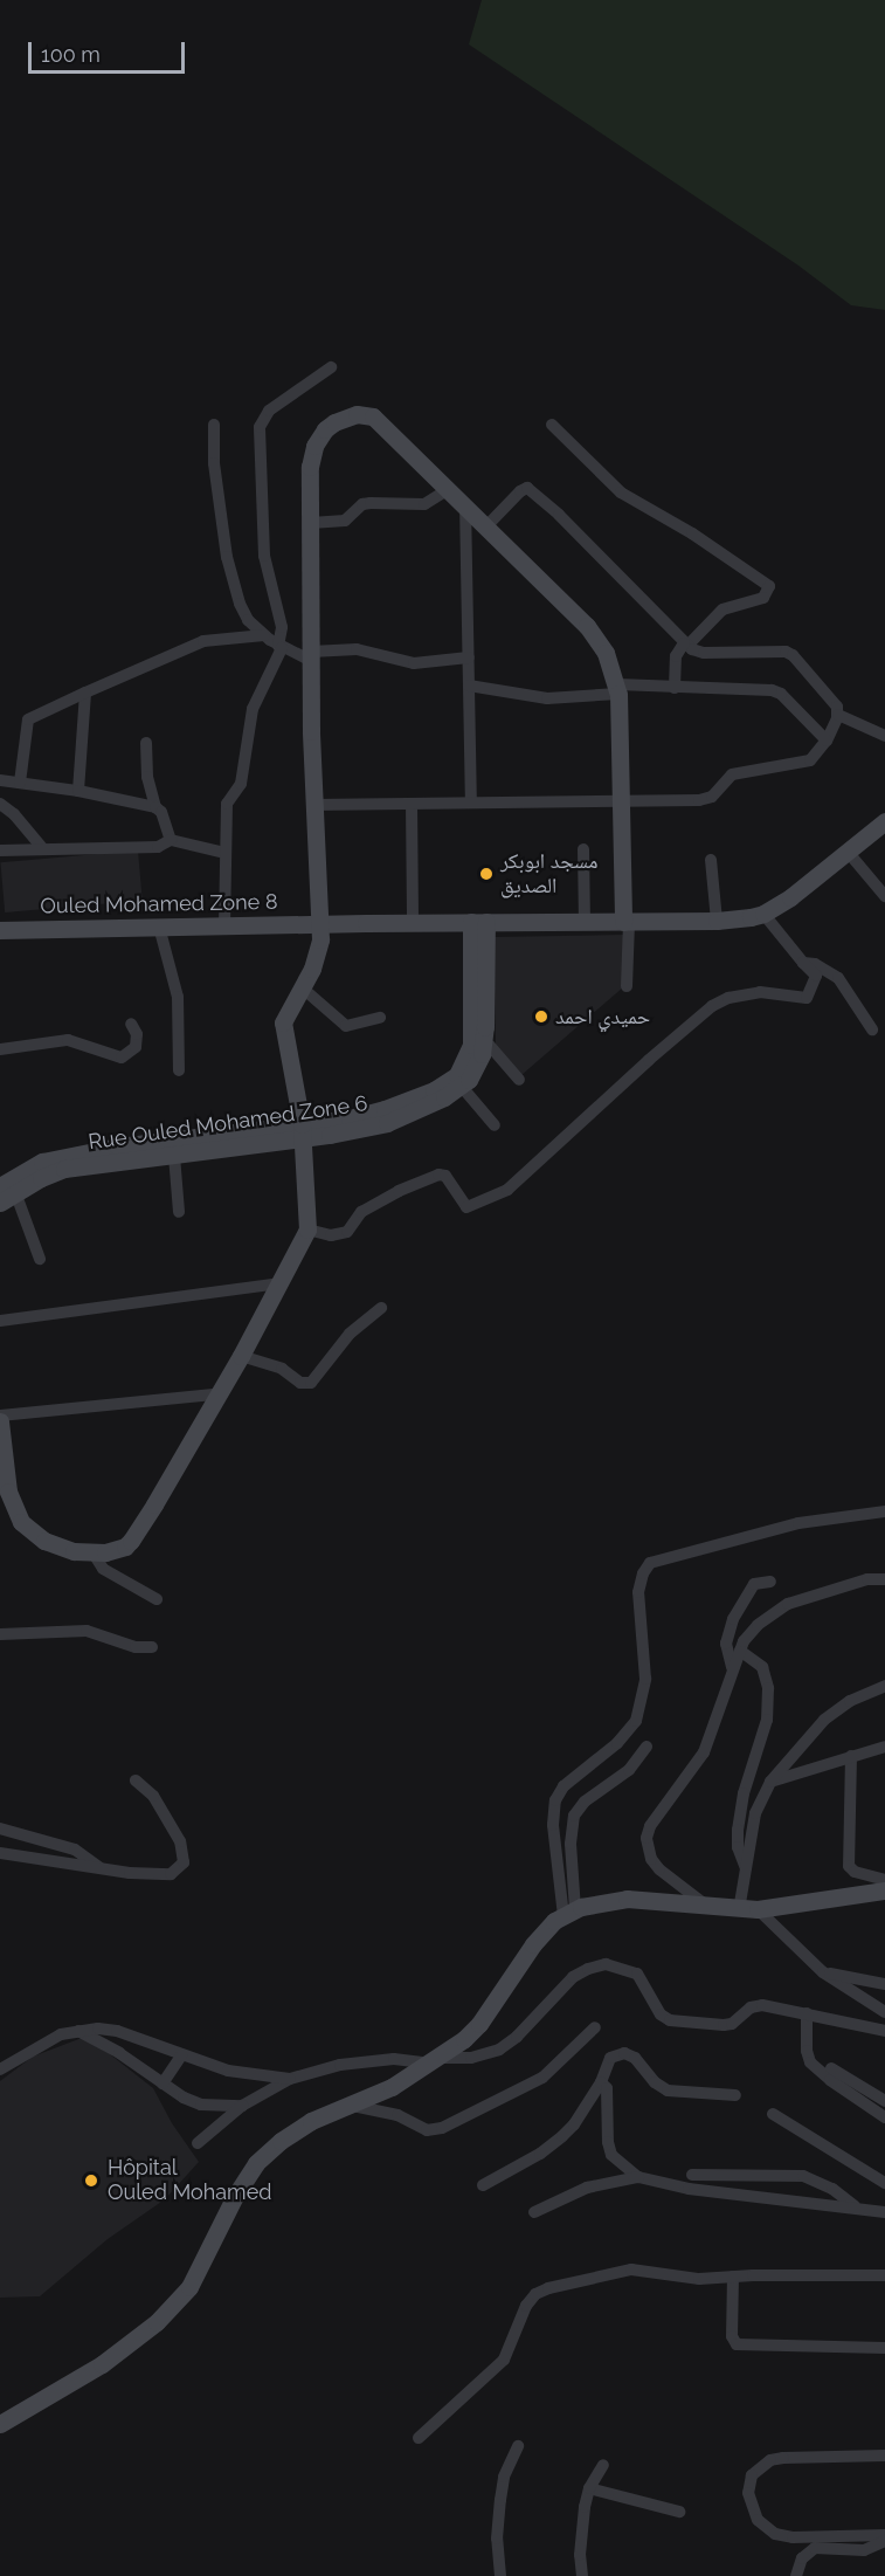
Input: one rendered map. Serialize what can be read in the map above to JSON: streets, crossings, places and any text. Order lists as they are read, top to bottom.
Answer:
{
  "streets": {
    "street": ["Ouled Mohamed Zone 8", "Rue Ouled Mohamed Zone 6"]
  },
  "crossings": [
    ["Ouled Mohamed Zone 8", "Rue Ouled Mohamed Zone 6"]
  ],
  "places": ["مسجد ابوبكر الصديق", "حميدي احمد", "Hôpital Ouled Mohamed"],
  "scale_bar": "100 m"
}
